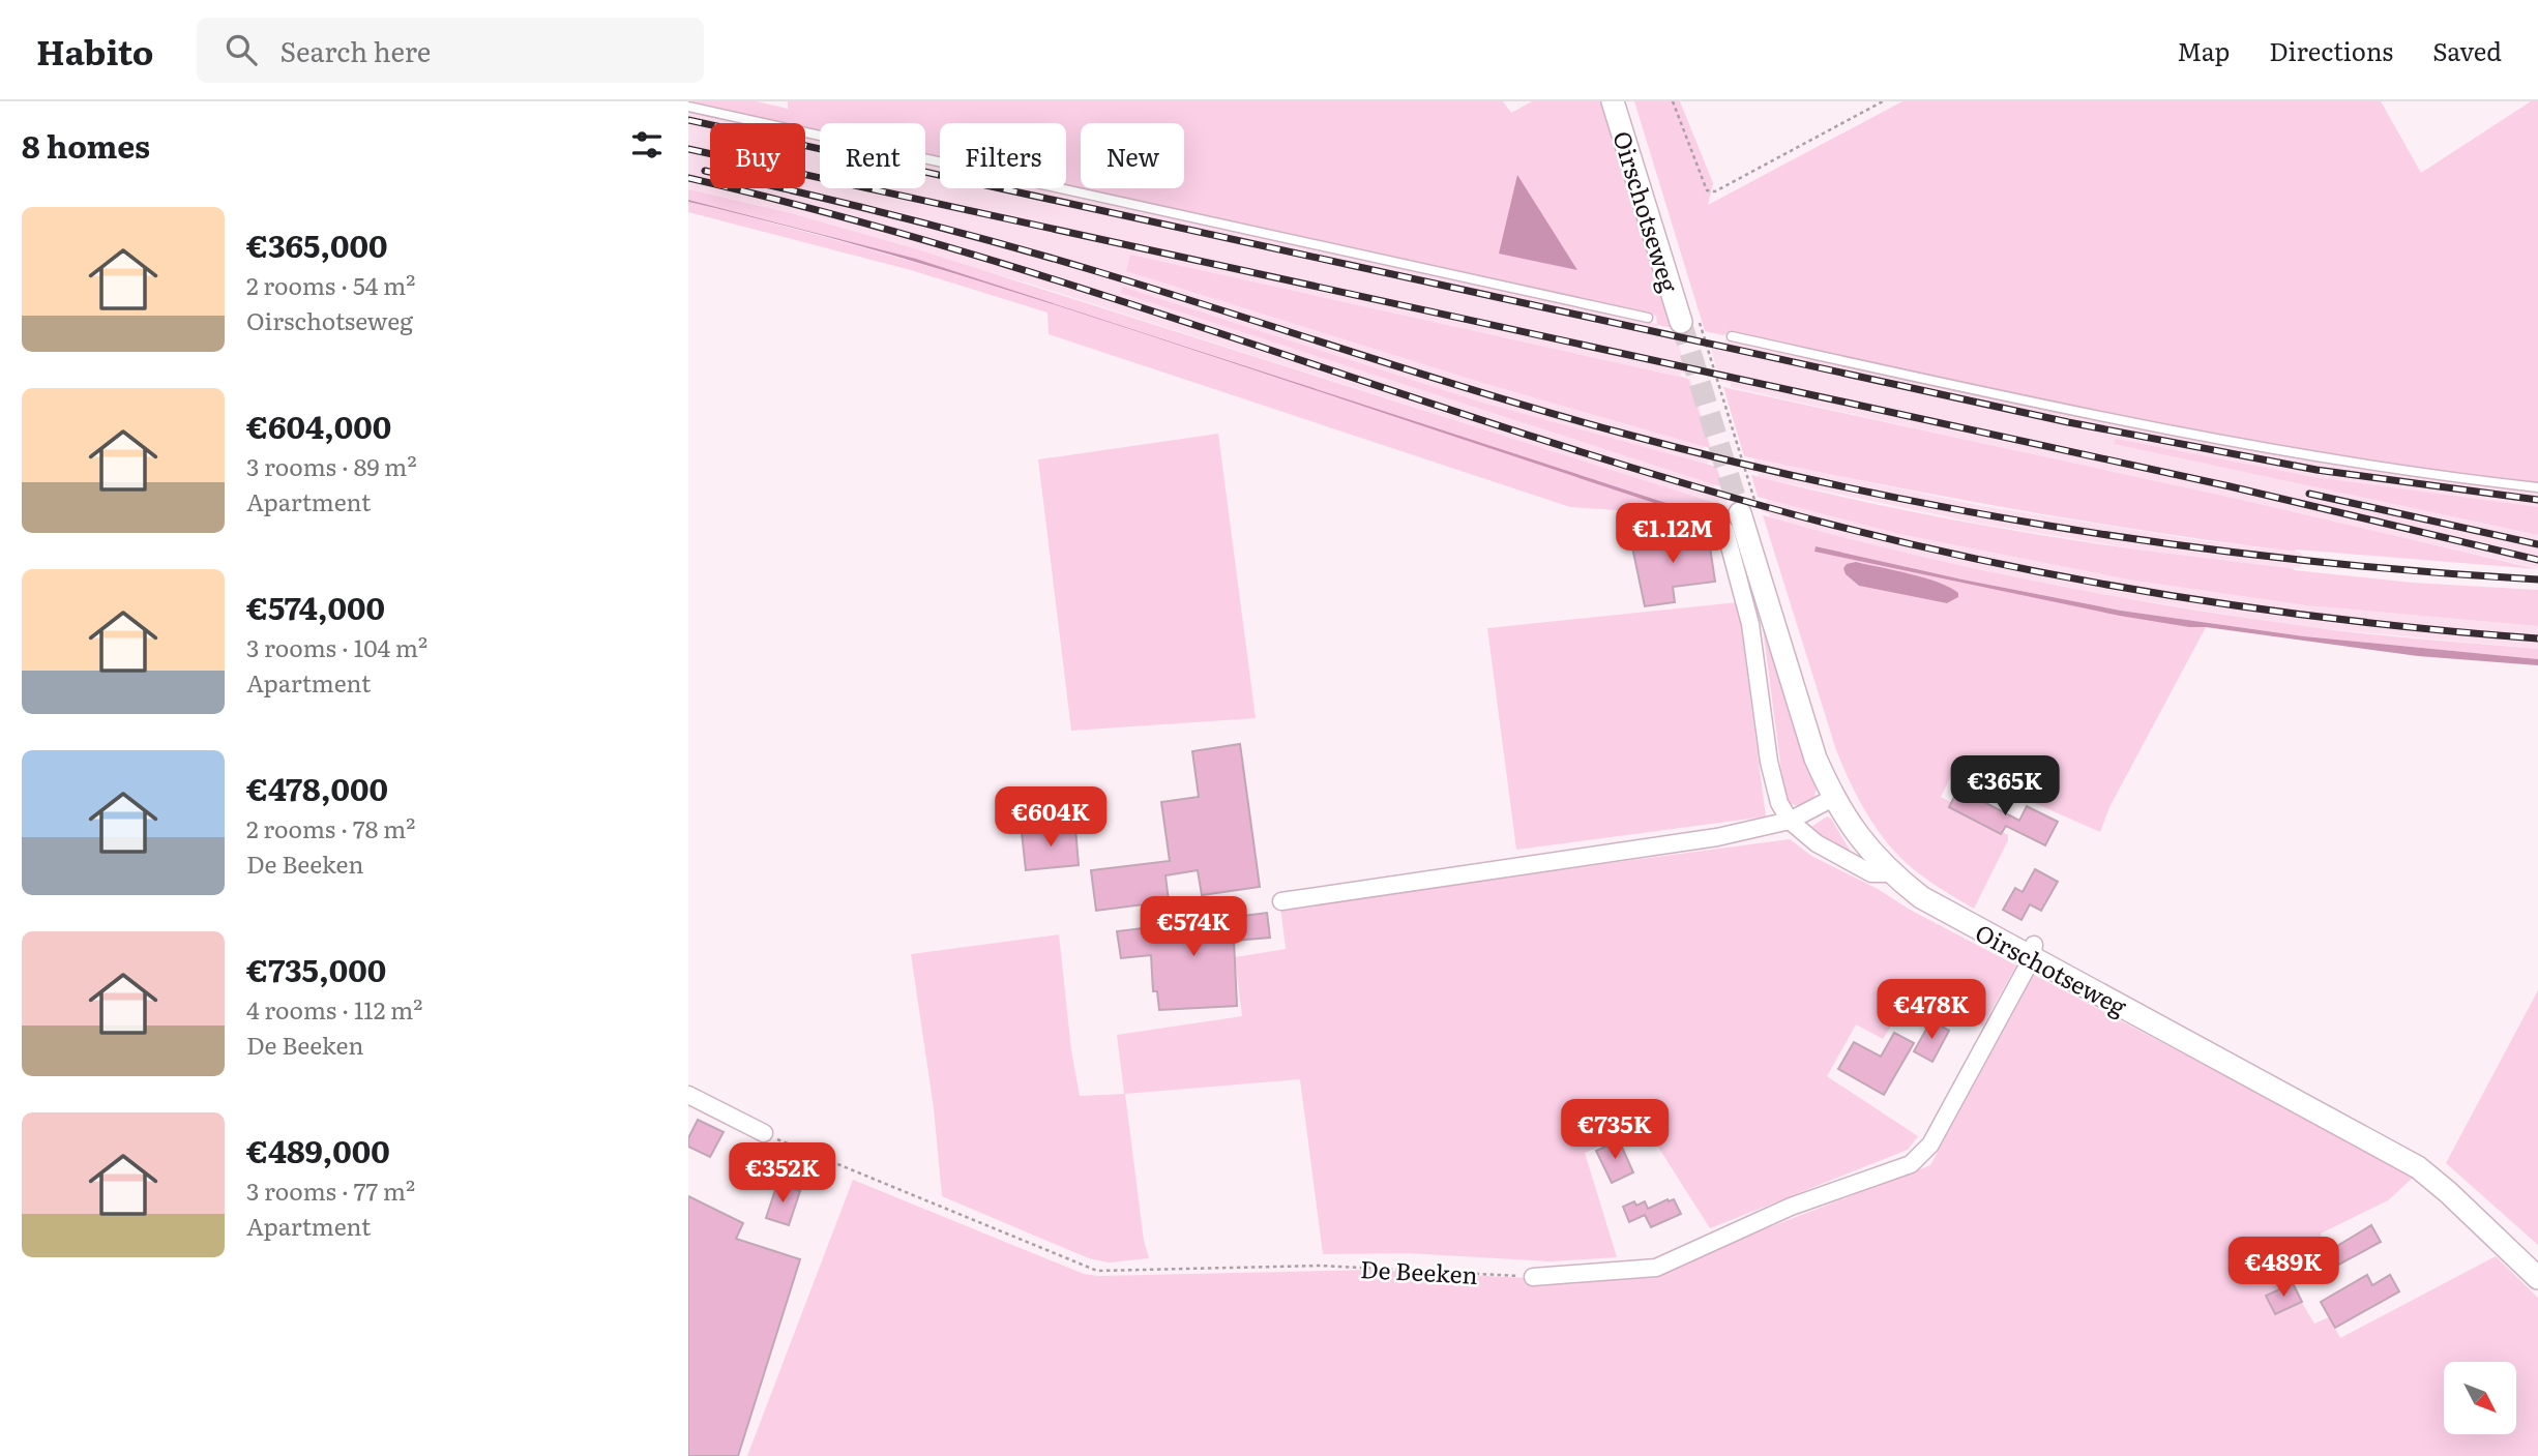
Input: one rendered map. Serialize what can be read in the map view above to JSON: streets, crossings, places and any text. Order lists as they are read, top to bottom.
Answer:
{
  "streets": {
    "street": ["Oirschotseweg"],
    "path": ["De Beeken"]
  },
  "north": "bottom right",
  "page": {
    "header": "Habito",
    "search": "Search here",
    "nav": ["Map", "Directions", "Saved"],
    "heading": "8 homes",
    "chip": [
      "Buy",
      "Rent",
      "Filters",
      "New"
    ],
    "list": [
      {
        "name": "€365,000",
        "note": "2 rooms · 54 m² · Oirschotseweg"
      },
      {
        "name": "€604,000",
        "note": "3 rooms · 89 m² · Apartment"
      },
      {
        "name": "€574,000",
        "note": "3 rooms · 104 m² · Apartment"
      },
      {
        "name": "€478,000",
        "note": "2 rooms · 78 m² · De Beeken"
      },
      {
        "name": "€735,000",
        "note": "4 rooms · 112 m² · De Beeken"
      },
      {
        "name": "€489,000",
        "note": "3 rooms · 77 m² · Apartment"
      }
    ],
    "price": [
      "€1.12M",
      "€365K",
      "€604K",
      "€574K",
      "€478K",
      "€735K",
      "€352K",
      "€489K"
    ]
  }
}
